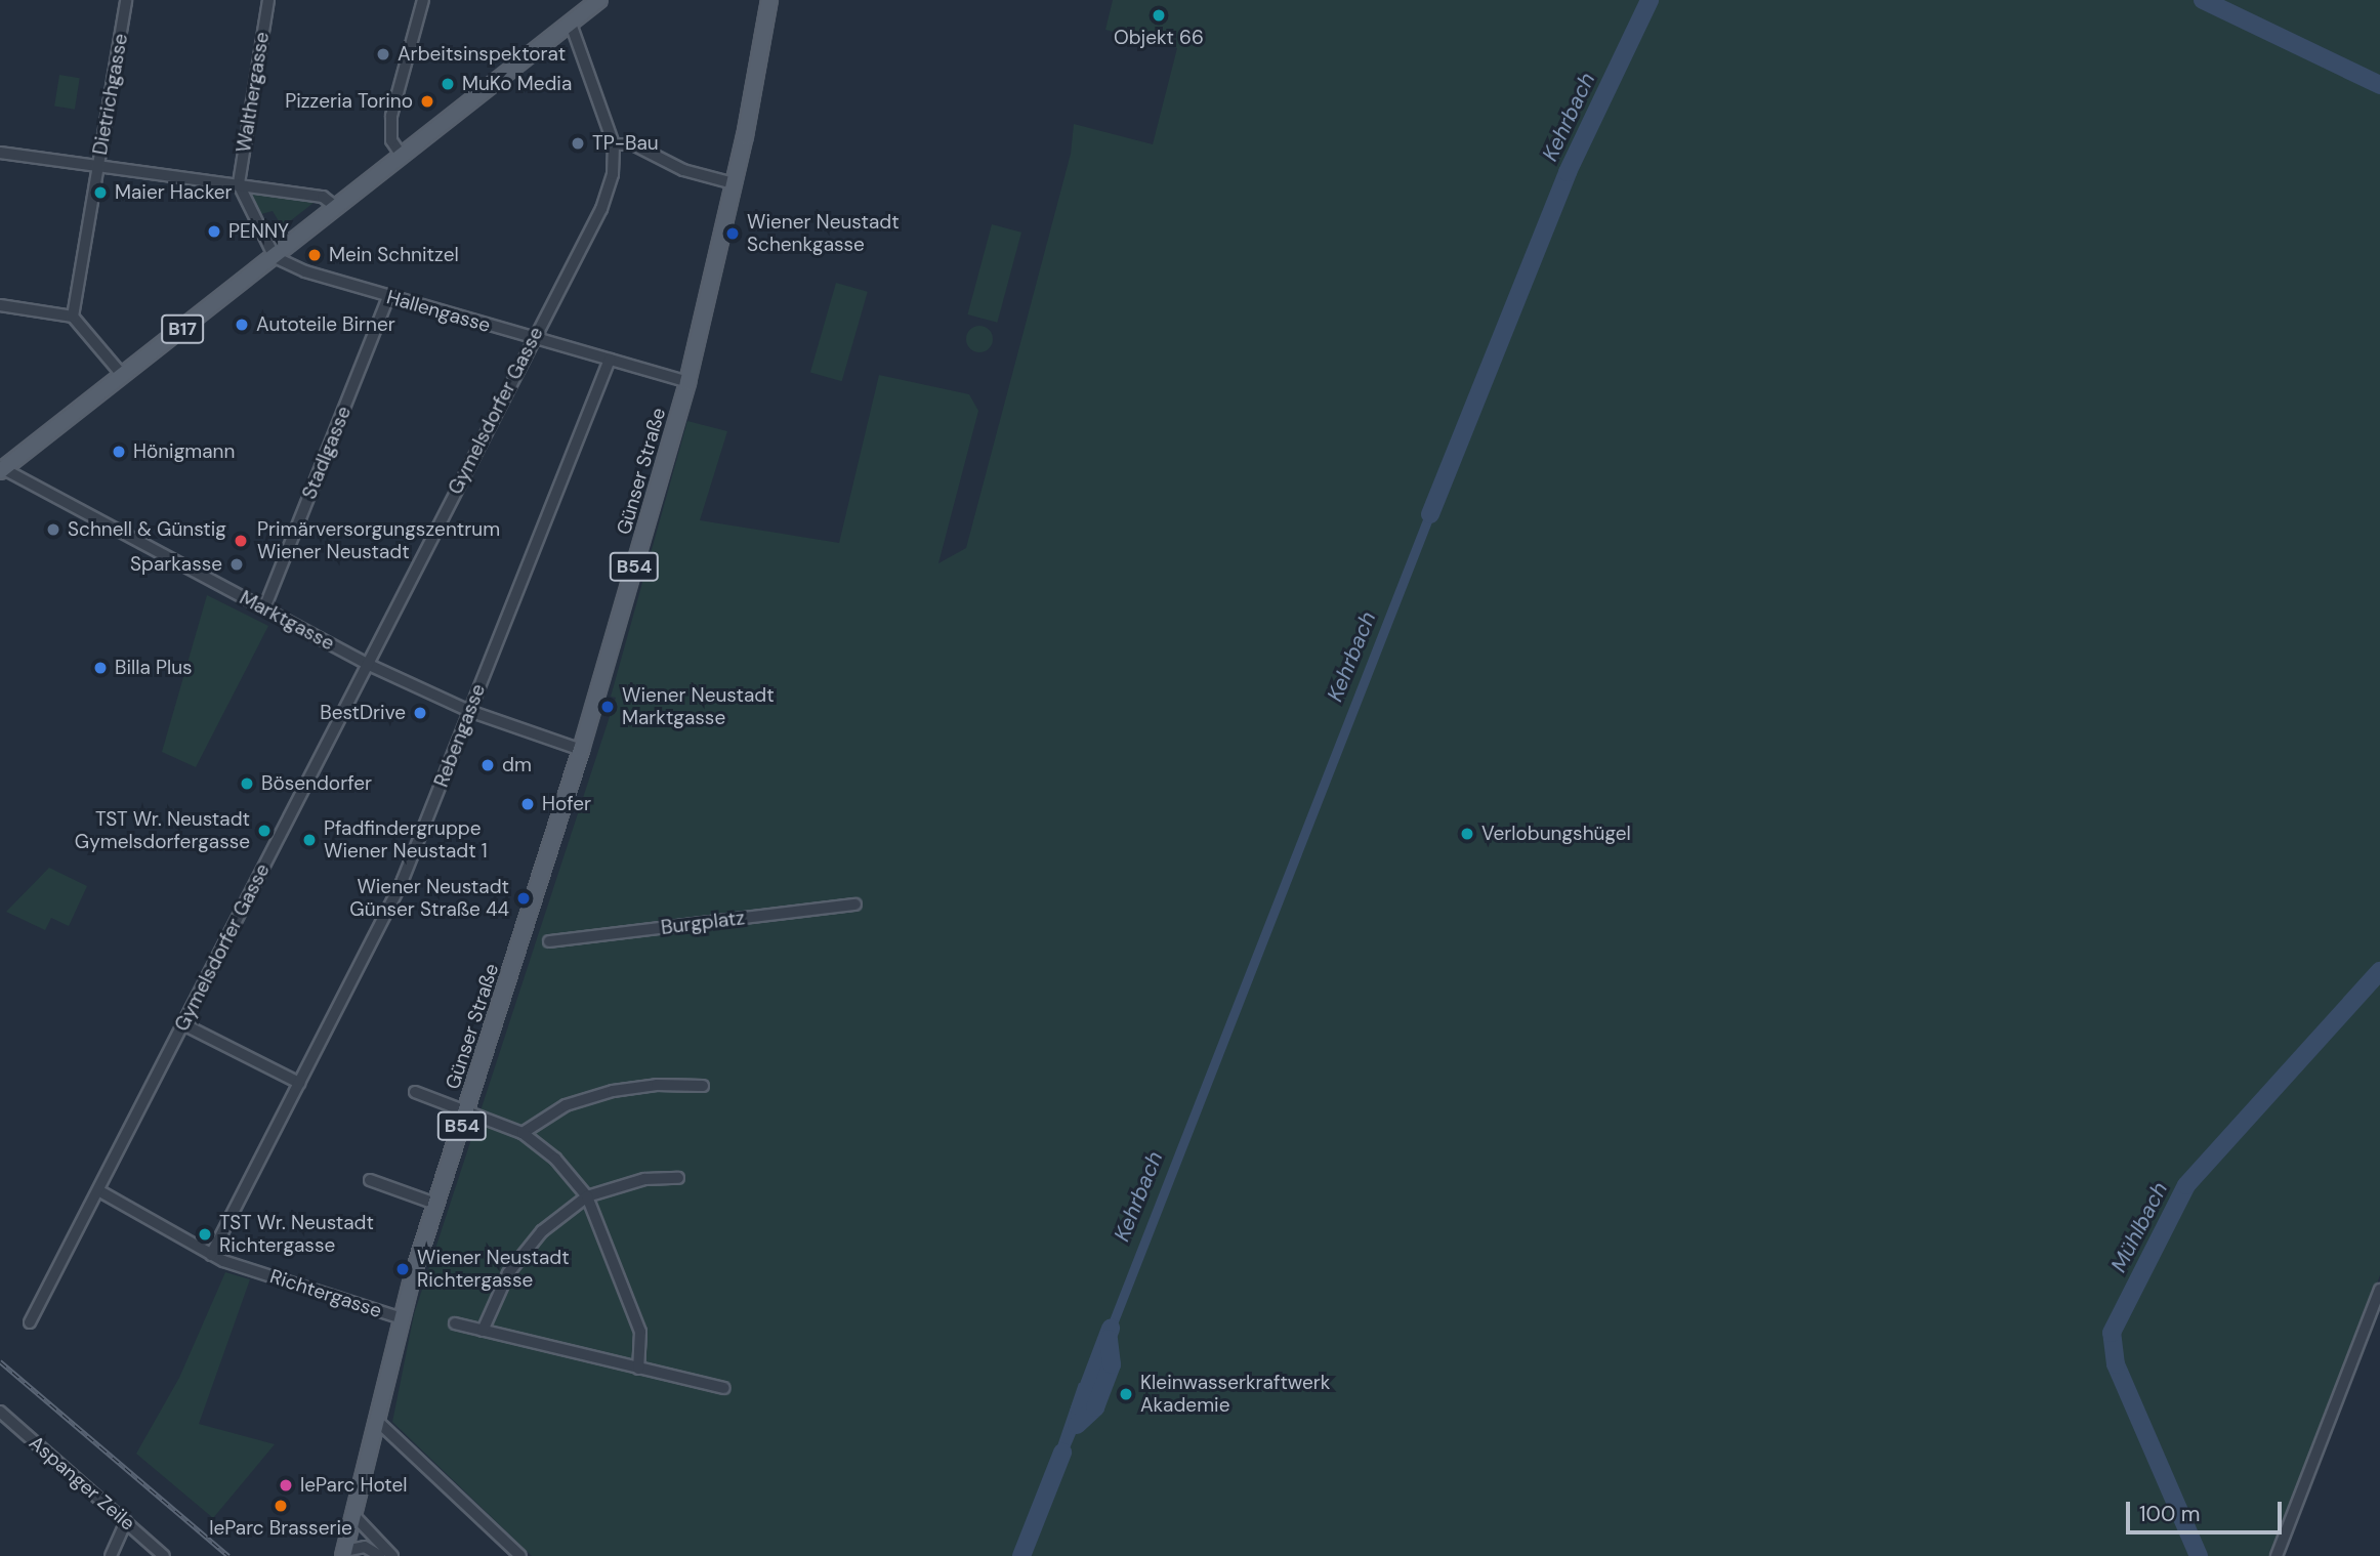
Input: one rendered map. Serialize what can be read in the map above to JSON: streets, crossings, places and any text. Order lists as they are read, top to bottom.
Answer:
{
  "streets": {
    "main road": ["B17", "Günser Straße", "B54"],
    "street": [
      "Walthergasse",
      "Dietrichgasse",
      "Hallengasse",
      "Gymelsdorfer Gasse",
      "Stadlgasse",
      "Marktgasse",
      "Rebengasse",
      "Burgplatz",
      "Richtergasse",
      "Aspanger Zeile"
    ]
  },
  "crossings": [
    ["Hallengasse", "B17"],
    ["Hallengasse", "Gymelsdorfer Gasse"],
    ["Hallengasse", "Stadlgasse"],
    ["Hallengasse", "Günser Straße"],
    ["Hallengasse", "Rebengasse"],
    ["B17", "Gymelsdorfer Gasse"],
    ["B17", "Marktgasse"],
    ["Gymelsdorfer Gasse", "Marktgasse"],
    ["Gymelsdorfer Gasse", "Richtergasse"],
    ["Stadlgasse", "Marktgasse"],
    ["Günser Straße", "B54"],
    ["Günser Straße", "Marktgasse"],
    ["Günser Straße", "Richtergasse"],
    ["B54", "Richtergasse"],
    ["Marktgasse", "Rebengasse"],
    ["Rebengasse", "Richtergasse"]
  ],
  "water": ["Kehrbach", "Mühlbach"],
  "places": [
    "Objekt 66",
    "Arbeitsinspektorat",
    "MuKo Media",
    "Pizzeria Torino",
    "TP-Bau",
    "Maier Hacker",
    "PENNY",
    "Wiener Neustadt Schenkgasse",
    "Mein Schnitzel",
    "Autoteile Birner",
    "Hönigmann",
    "Schnell & Günstig",
    "Primärversorgungszentrum Wiener Neustadt",
    "Sparkasse",
    "Billa Plus",
    "Wiener Neustadt Marktgasse",
    "BestDrive",
    "dm",
    "Bösendorfer",
    "Hofer",
    "TST Wr. Neustadt Gymelsdorfergasse",
    "Verlobungshügel",
    "Pfadfindergruppe Wiener Neustadt 1",
    "Wiener Neustadt Günser Straße 44",
    "TST Wr. Neustadt Richtergasse",
    "Wiener Neustadt Richtergasse",
    "Kleinwasserkraftwerk Akademie",
    "leParc Hotel",
    "leParc Brasserie"
  ],
  "scale_bar": "100 m"
}
